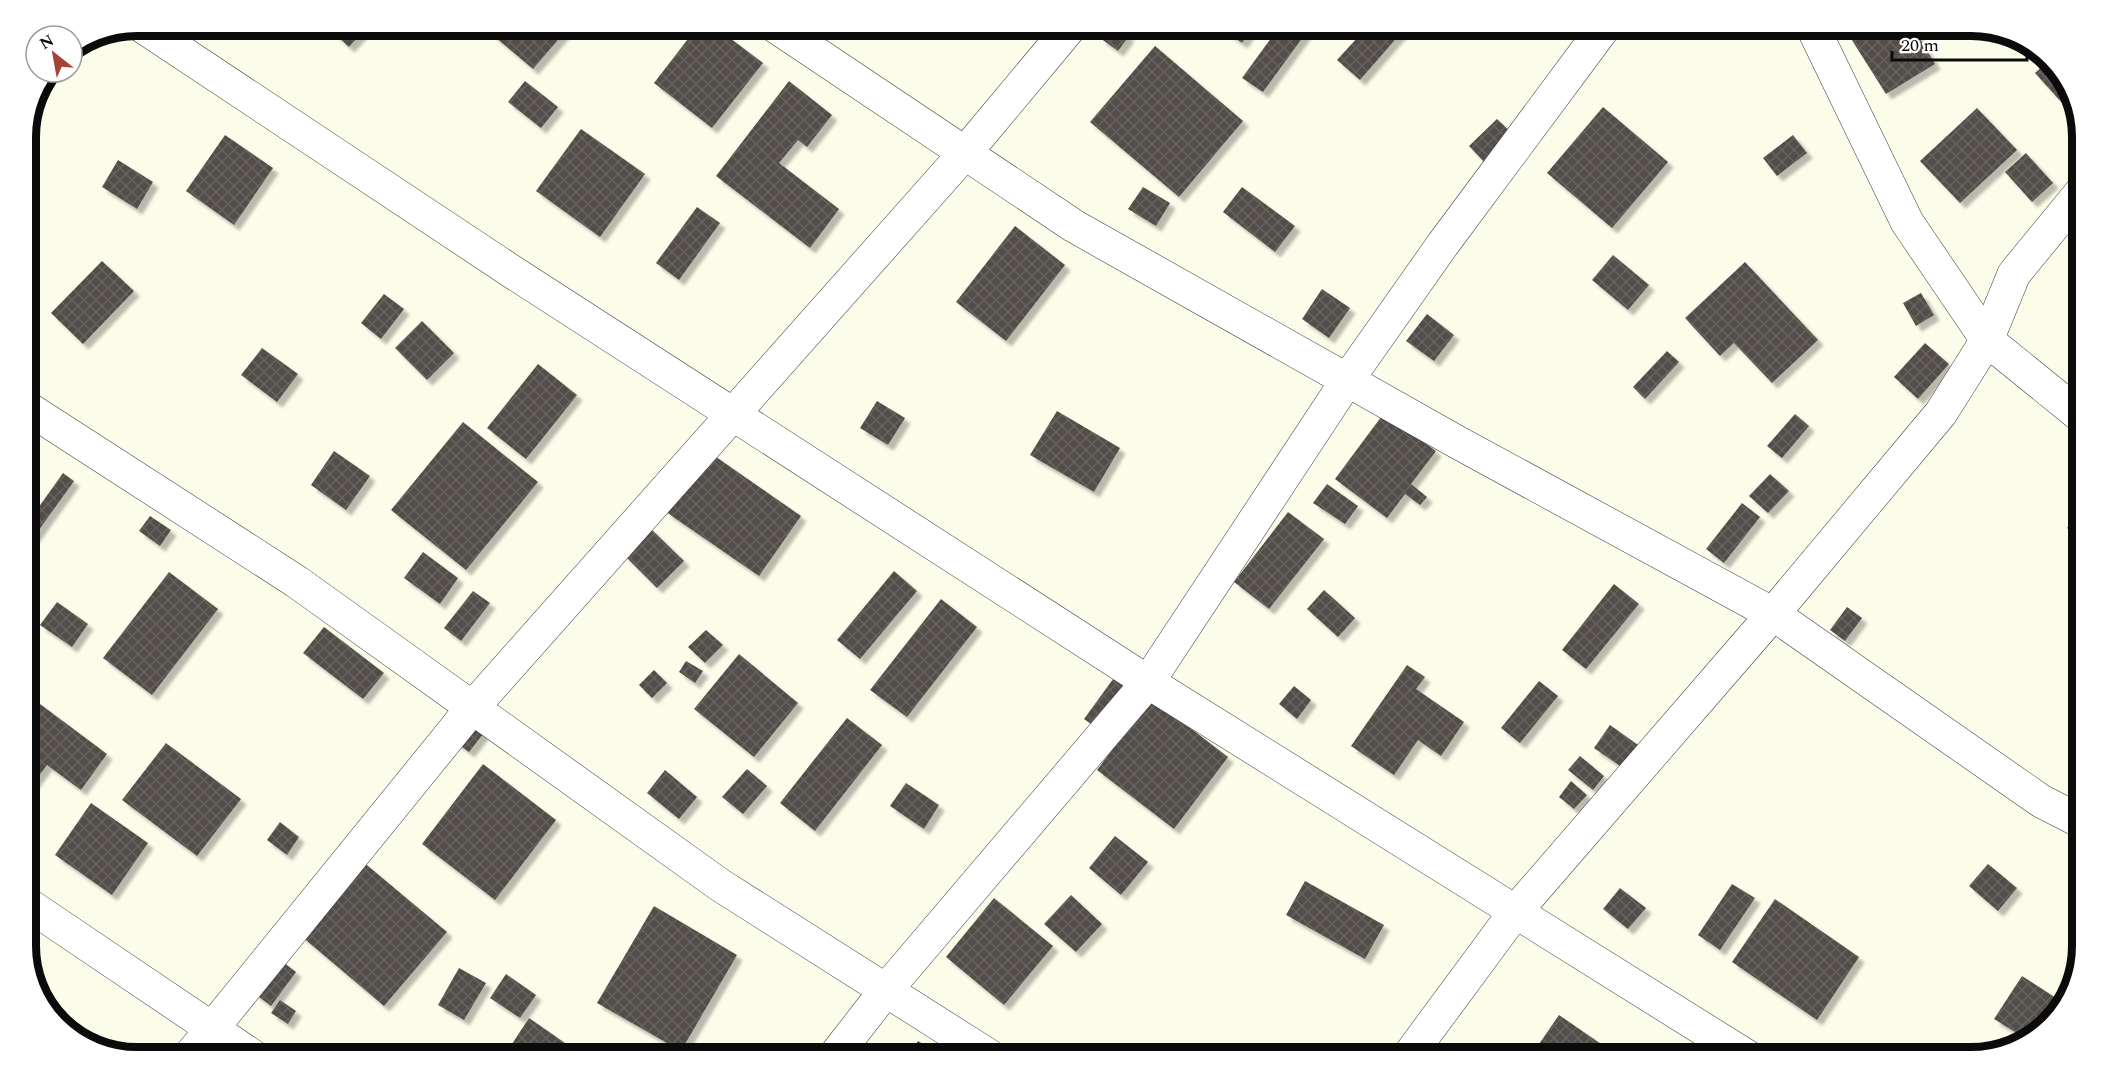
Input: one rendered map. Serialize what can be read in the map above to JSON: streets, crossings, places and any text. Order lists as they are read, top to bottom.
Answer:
{
  "scale_bar": "20 m",
  "north": "top left"
}
